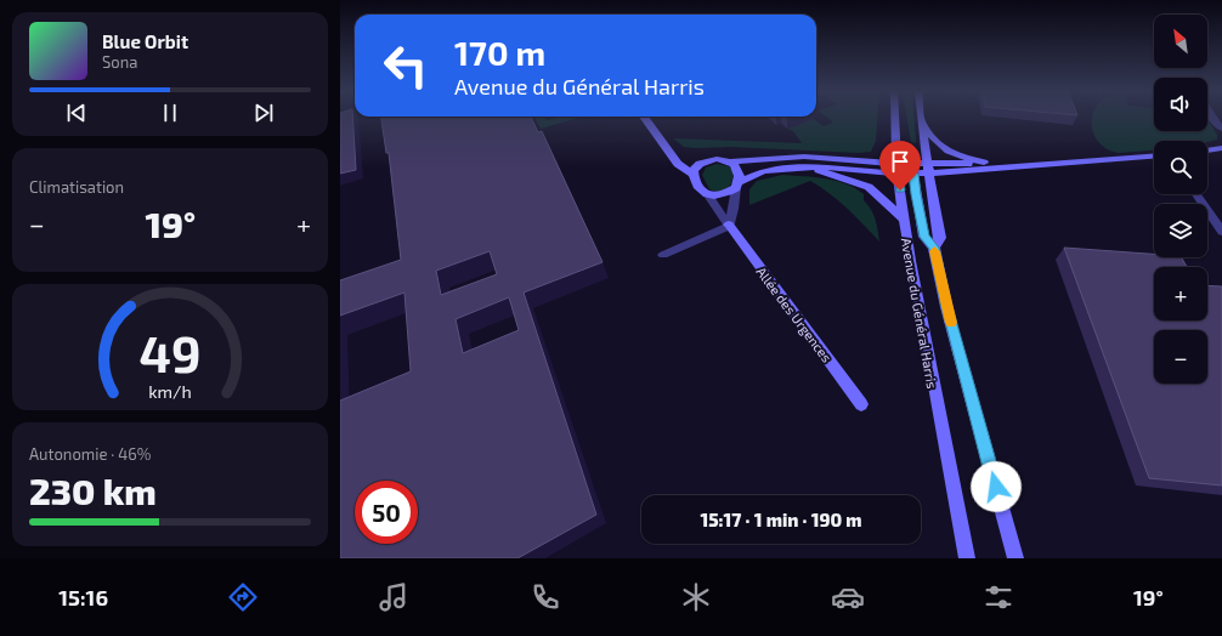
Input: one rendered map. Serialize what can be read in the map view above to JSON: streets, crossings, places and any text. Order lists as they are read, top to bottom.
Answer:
{
  "streets": {
    "street": ["Avenue du Général Harris", "Allée des Urgences"]
  },
  "north": "top left",
  "page": {
    "map_buttons": ["+", "−"],
    "turn": ["170 m", "Avenue du Général Harris"],
    "song": ["Blue Orbit", "Sona"],
    "tile": [
      "Climatisation",
      ["Autonomie · 46%", "230 km"]
    ],
    "heat": ["−", "19°", "+"],
    "limit": "50",
    "trip": "15:17 · 1 min · 190 m",
    "tabs": ["15:16", "19°"],
    "gauge": ["49", "km/h"]
  }
}
